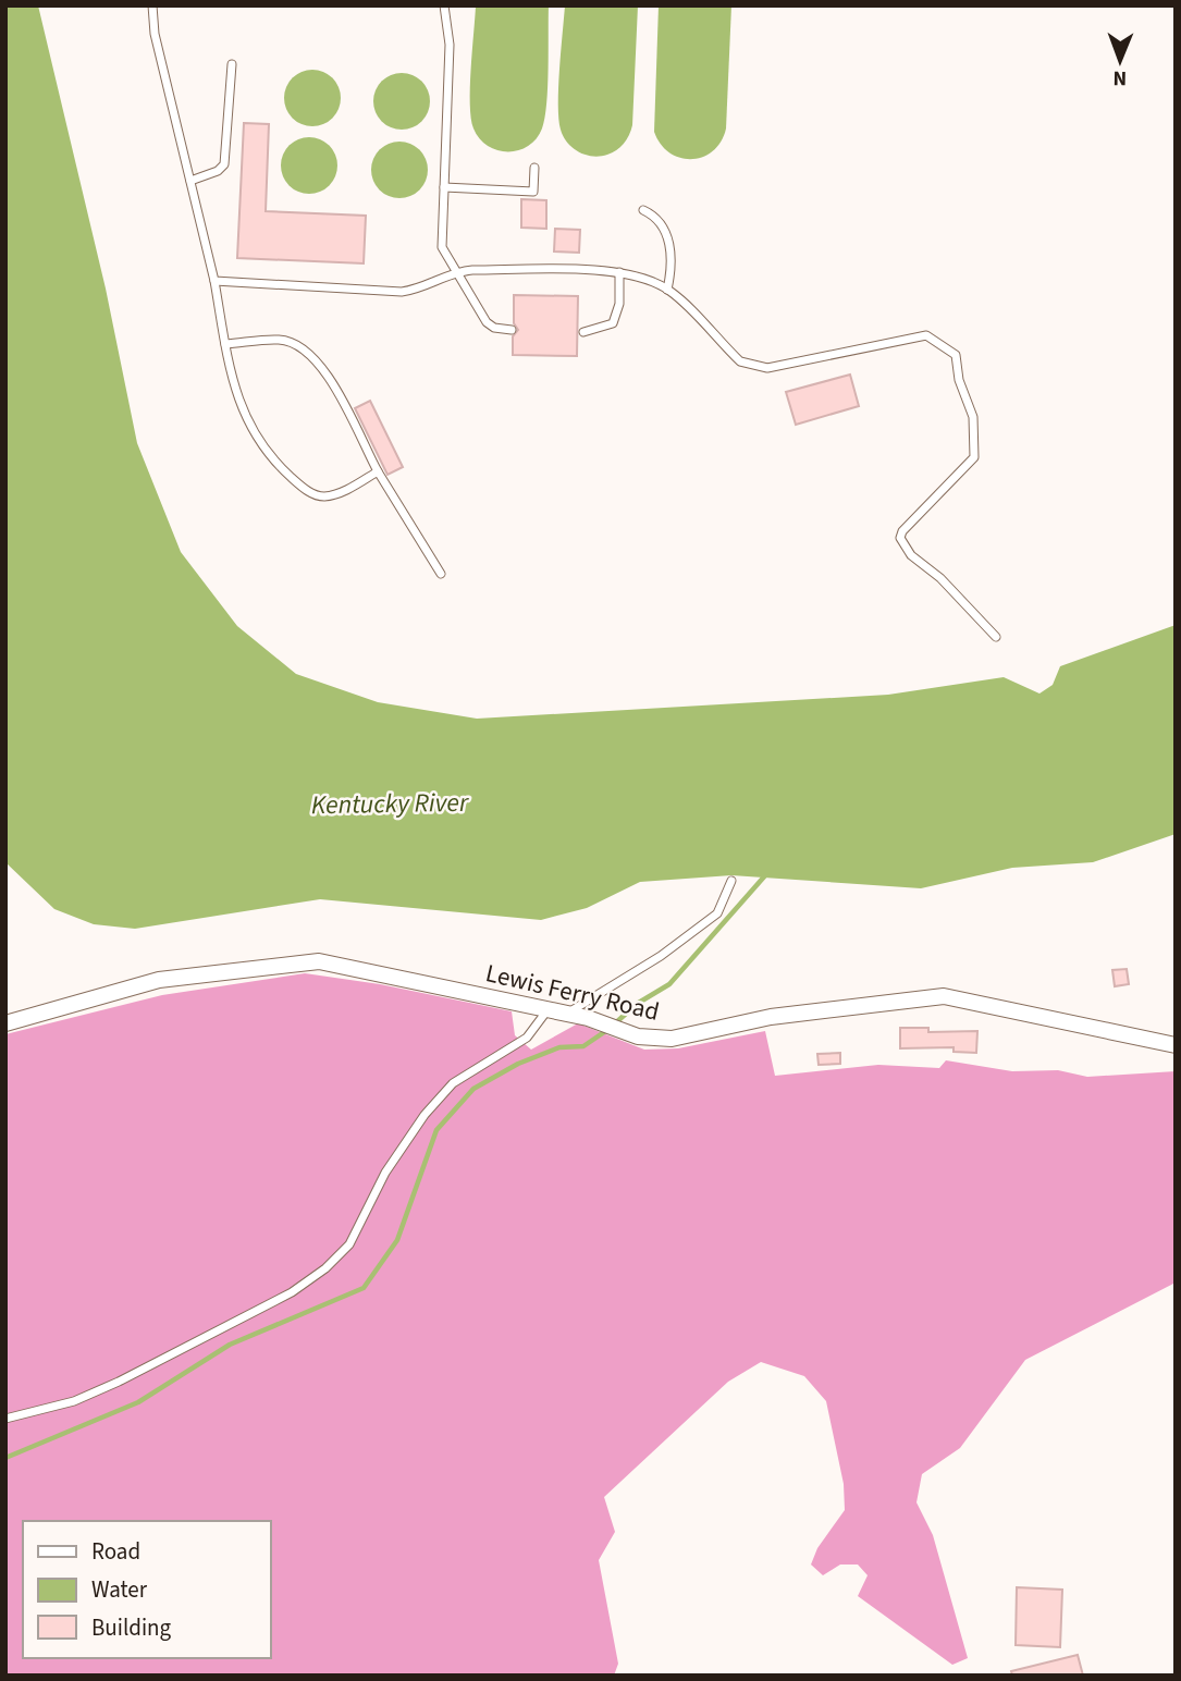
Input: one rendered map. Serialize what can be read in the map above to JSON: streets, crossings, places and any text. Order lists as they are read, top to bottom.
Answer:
{
  "streets": {
    "street": ["Lewis Ferry Road"]
  },
  "water": ["Kentucky River"],
  "legend": ["Road", "Water", "Building"],
  "north": "bottom"
}
